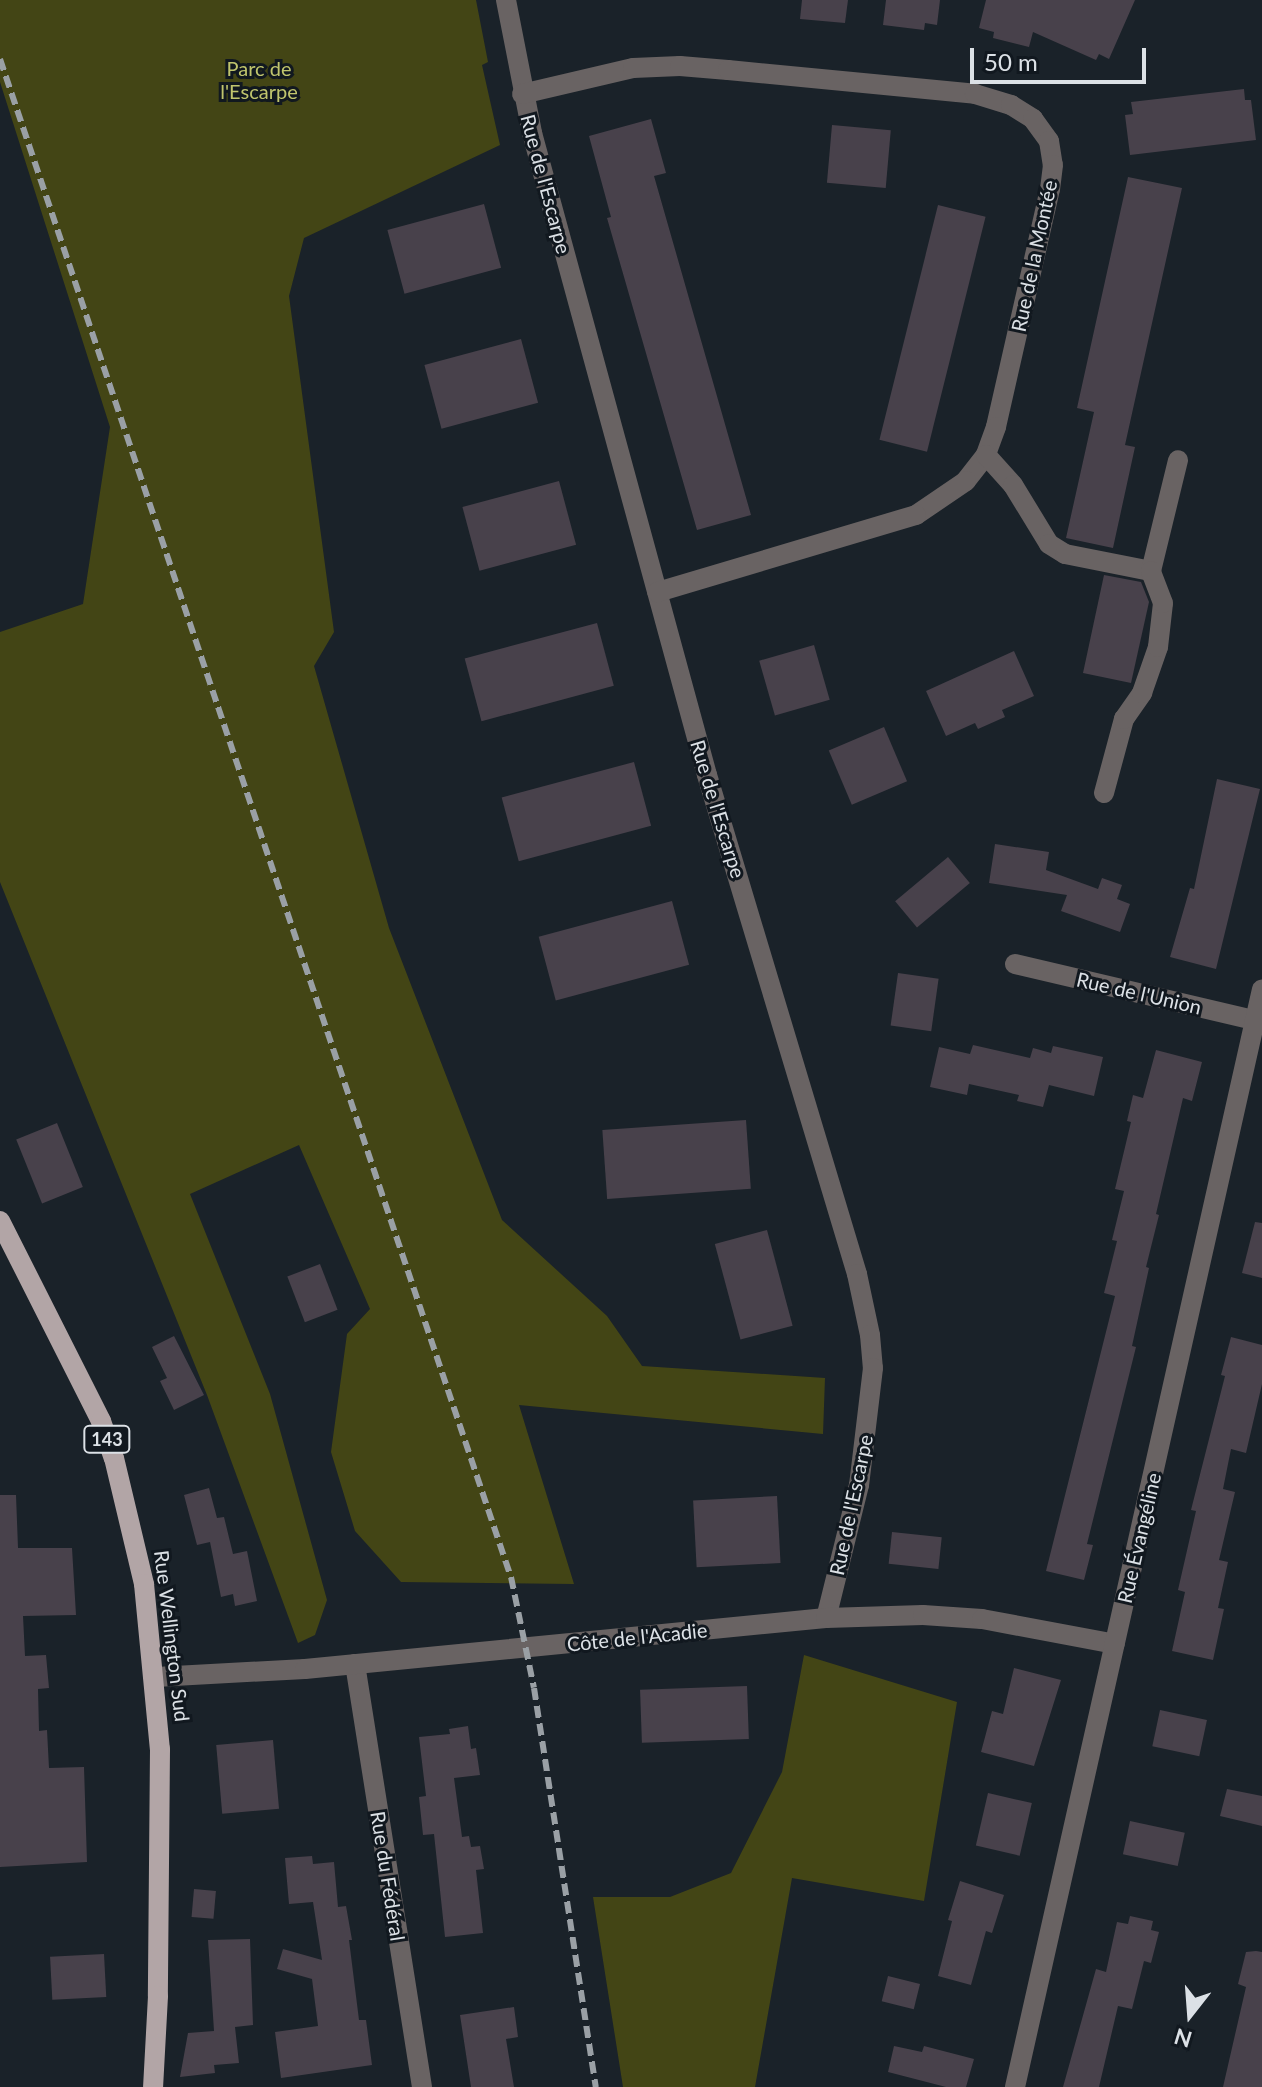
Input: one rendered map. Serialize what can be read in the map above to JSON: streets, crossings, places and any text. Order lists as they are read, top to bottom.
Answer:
{
  "streets": {
    "main road": ["143", "Rue Wellington Sud"],
    "street": [
      "Rue de l'Escarpe",
      "Rue de la Montée",
      "Rue de l'Union",
      "Rue Évangéline",
      "Côte de l'Acadie",
      "Rue du Fédéral"
    ]
  },
  "crossings": [
    ["Rue de l'Escarpe", "Rue de la Montée"],
    ["Rue de l'Escarpe", "Côte de l'Acadie"],
    ["Rue de l'Union", "Rue Évangéline"],
    ["Rue Évangéline", "Côte de l'Acadie"],
    ["Rue Wellington Sud", "Côte de l'Acadie"],
    ["Côte de l'Acadie", "Rue du Fédéral"]
  ],
  "parks": ["Parc de l'Escarpe"],
  "scale_bar": "50 m",
  "north": "bottom"
}
